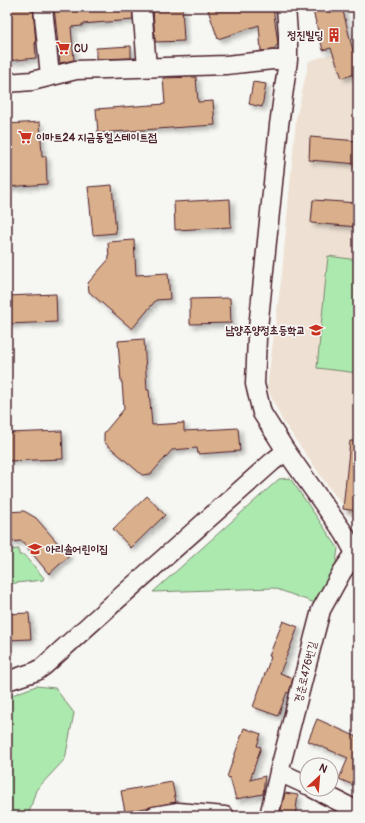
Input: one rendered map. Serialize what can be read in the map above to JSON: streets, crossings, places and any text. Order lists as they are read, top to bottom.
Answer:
{
  "streets": {
    "street": ["경춘로476번길"]
  },
  "places": {
    "building": ["정진빌딩"],
    "supermarket": ["CU", "이마트24 지금동힐스테이트점"],
    "school or university": ["남양주양정초등학교", "아리솔어린이집"]
  },
  "north": "top right"
}
